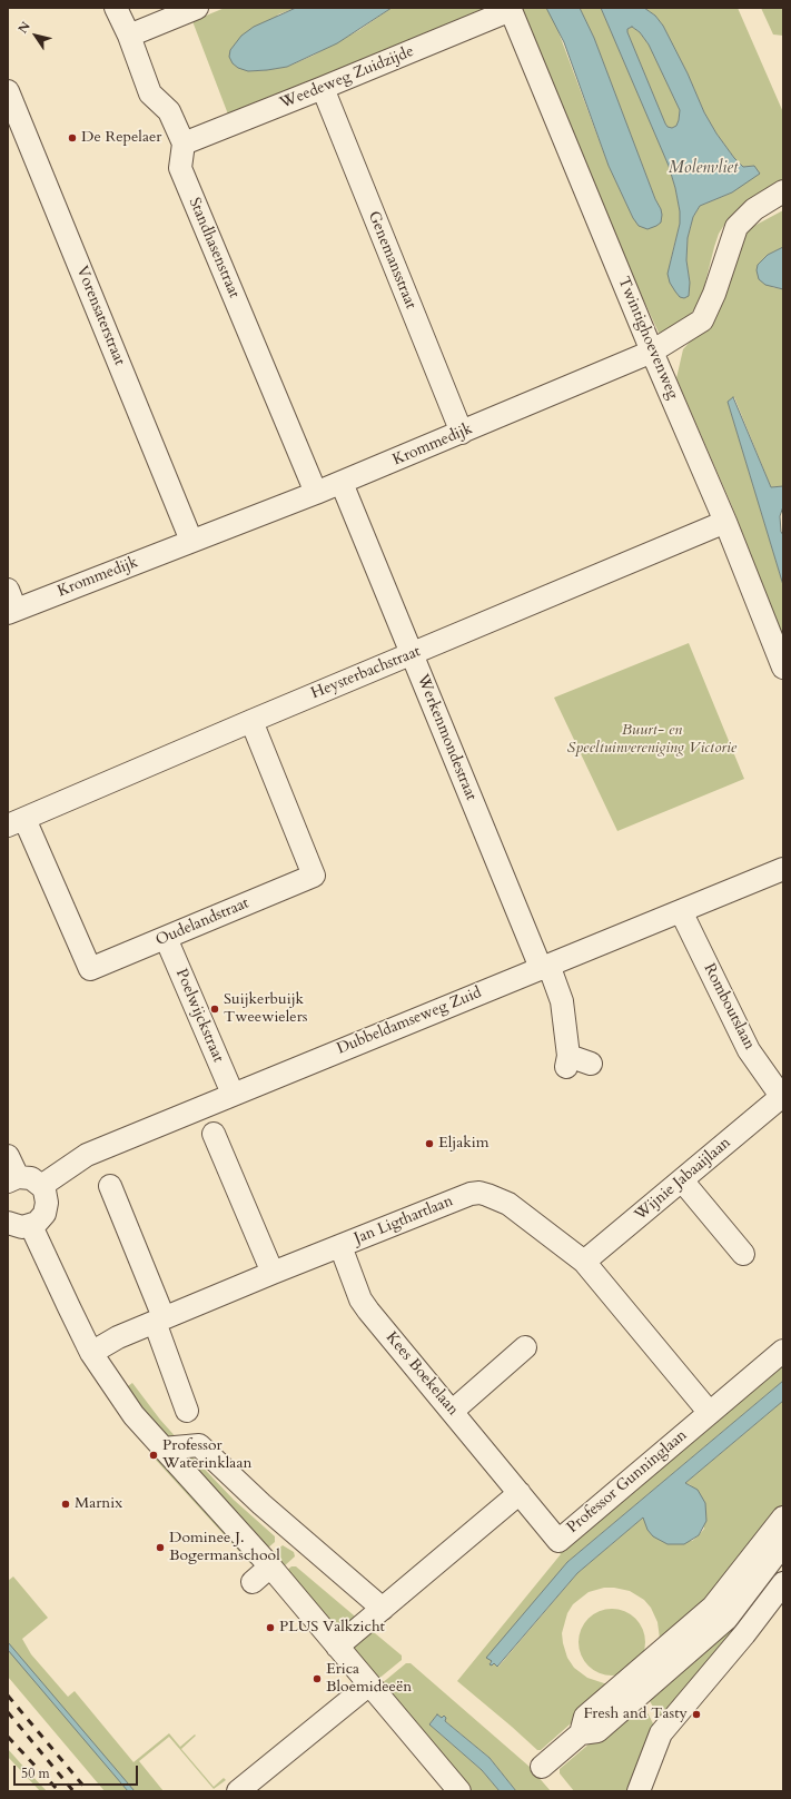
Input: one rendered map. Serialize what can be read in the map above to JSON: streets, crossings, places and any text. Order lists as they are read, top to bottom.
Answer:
{
  "streets": {
    "street": [
      "Weedeweg Zuidzijde",
      "Standhasenstraat",
      "Genemansstraat",
      "Vorensaterstraat",
      "Twintighoevenweg",
      "Krommedijk",
      "Heysterbachstraat",
      "Werkenmondestraat",
      "Oudelandstraat",
      "Romboutslaan",
      "Poelwijckstraat",
      "Dubbeldamseweg Zuid",
      "Wijnie Jabaaijlaan",
      "Jan Ligthartlaan",
      "Kees Boekelaan",
      "Professor Gunninglaan"
    ]
  },
  "crossings": [
    ["Weedeweg Zuidzijde", "Standhasenstraat"],
    ["Weedeweg Zuidzijde", "Genemansstraat"],
    ["Weedeweg Zuidzijde", "Twintighoevenweg"],
    ["Standhasenstraat", "Krommedijk"],
    ["Genemansstraat", "Krommedijk"],
    ["Vorensaterstraat", "Krommedijk"],
    ["Twintighoevenweg", "Krommedijk"],
    ["Twintighoevenweg", "Heysterbachstraat"],
    ["Krommedijk", "Werkenmondestraat"],
    ["Heysterbachstraat", "Werkenmondestraat"],
    ["Heysterbachstraat", "Oudelandstraat"],
    ["Werkenmondestraat", "Dubbeldamseweg Zuid"],
    ["Oudelandstraat", "Poelwijckstraat"],
    ["Romboutslaan", "Dubbeldamseweg Zuid"],
    ["Romboutslaan", "Wijnie Jabaaijlaan"],
    ["Poelwijckstraat", "Dubbeldamseweg Zuid"],
    ["Wijnie Jabaaijlaan", "Jan Ligthartlaan"],
    ["Jan Ligthartlaan", "Kees Boekelaan"],
    ["Kees Boekelaan", "Professor Gunninglaan"]
  ],
  "water": ["Molenvliet"],
  "parks": ["Buurt- en Speeltuinvereniging Victorie"],
  "places": [
    "De Repelaer",
    "Suijkerbuijk Tweewielers",
    "Eljakim",
    "Professor Waterinklaan",
    "Marnix",
    "Dominee J. Bogermanschool",
    "PLUS Valkzicht",
    "Erica Bloemideeën",
    "Fresh and Tasty"
  ],
  "scale_bar": "50 m",
  "north": "top left"
}
